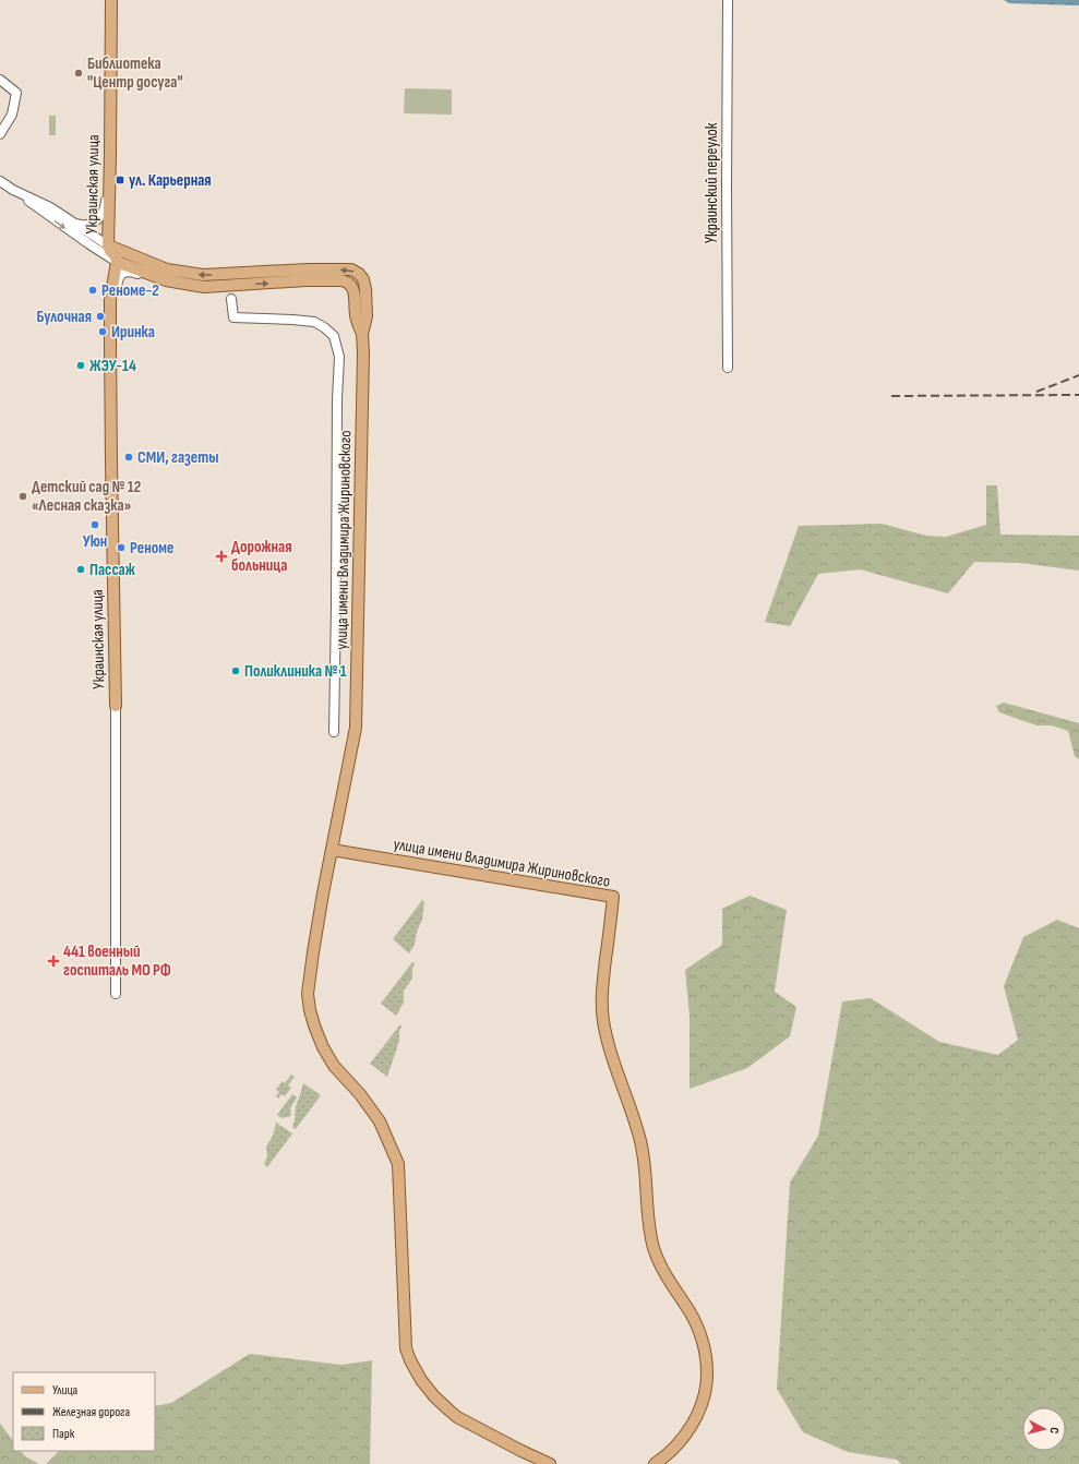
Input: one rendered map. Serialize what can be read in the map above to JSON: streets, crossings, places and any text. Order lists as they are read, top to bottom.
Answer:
{
  "streets": {
    "main road": ["Украинская улица", "улица имени Владимира Жириновского"],
    "street": ["Украинский переулок"]
  },
  "crossings": [
    ["Украинская улица", "улица имени Владимира Жириновского"]
  ],
  "places": {
    "other": [
      "Библиотека \"Центр досуга\"",
      "Реноме-2",
      "Булочная",
      "Иринка",
      "ЖЭУ-14",
      "СМИ, газеты",
      "Детский сад № 12 «Лесная сказка»",
      "Уюн",
      "Реноме",
      "Пассаж",
      "Поликлиника № 1"
    ],
    "transit": ["ул. Карьерная"],
    "health": ["Дорожная больница", "441 военный госпиталь МО РФ"]
  },
  "legend": ["Улица", "Железная дорога", "Парк"],
  "north": "right"
}
